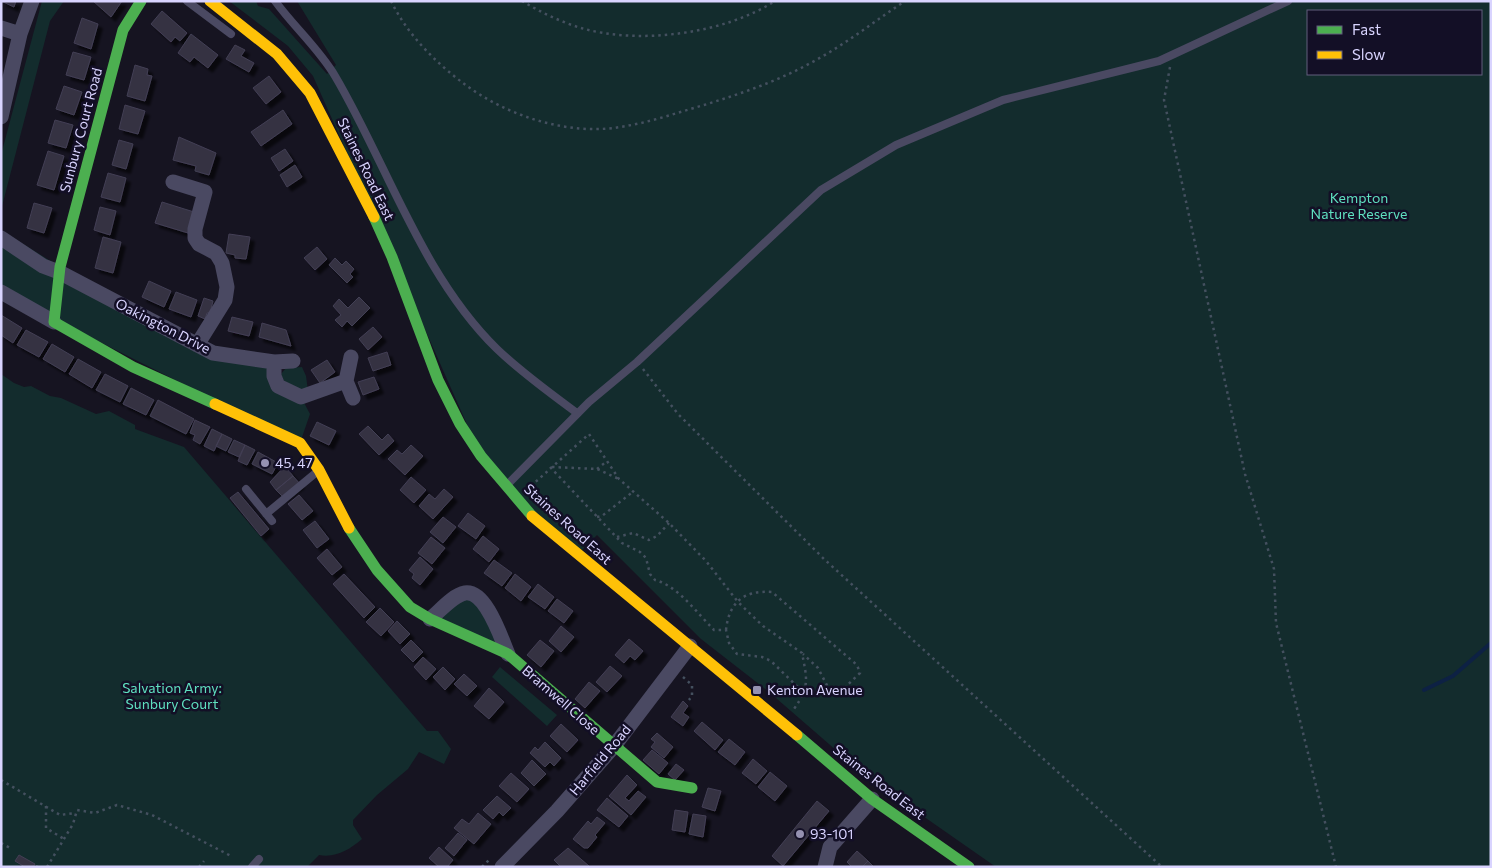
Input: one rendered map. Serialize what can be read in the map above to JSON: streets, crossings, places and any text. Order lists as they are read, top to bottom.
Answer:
{
  "streets": {
    "main road": ["Sunbury Court Road", "Staines Road East", "Bramwell Close"],
    "street": ["Oakington Drive", "Harfield Road"]
  },
  "crossings": [
    ["Sunbury Court Road", "Oakington Drive"],
    ["Staines Road East", "Harfield Road"],
    ["Bramwell Close", "Harfield Road"]
  ],
  "parks": ["Kempton Nature Reserve", "Salvation Army: Sunbury Court"],
  "places": {
    "other": ["45, 47", "93-101"],
    "transit": ["Kenton Avenue"]
  },
  "legend": ["Fast", "Slow"]
}
